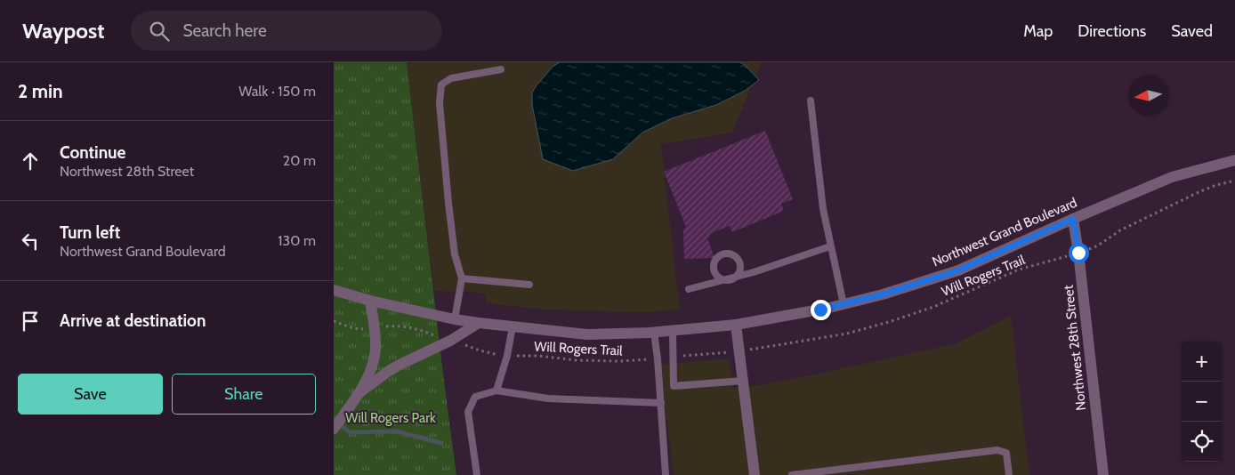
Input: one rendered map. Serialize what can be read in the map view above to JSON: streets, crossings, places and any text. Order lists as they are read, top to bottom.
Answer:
{
  "streets": {
    "street": ["Northwest Grand Boulevard", "Northwest 28th Street"],
    "path": ["Will Rogers Trail"]
  },
  "crossings": [
    ["Northwest Grand Boulevard", "Northwest 28th Street"],
    ["Will Rogers Trail", "Northwest 28th Street"]
  ],
  "parks": ["Will Rogers Park"],
  "north": "left",
  "page": {
    "header": "Waypost",
    "search": "Search here",
    "nav": ["Map", "Directions", "Saved"],
    "heading": ["2 min", "Walk · 150 m"],
    "list": [
      ["Continue", "Northwest 28th Street", "20 m"],
      ["Turn left", "Northwest Grand Boulevard", "130 m"],
      "Arrive at destination"
    ],
    "map_buttons": ["+", "−"],
    "buttons": ["Save", "Share"]
  }
}
